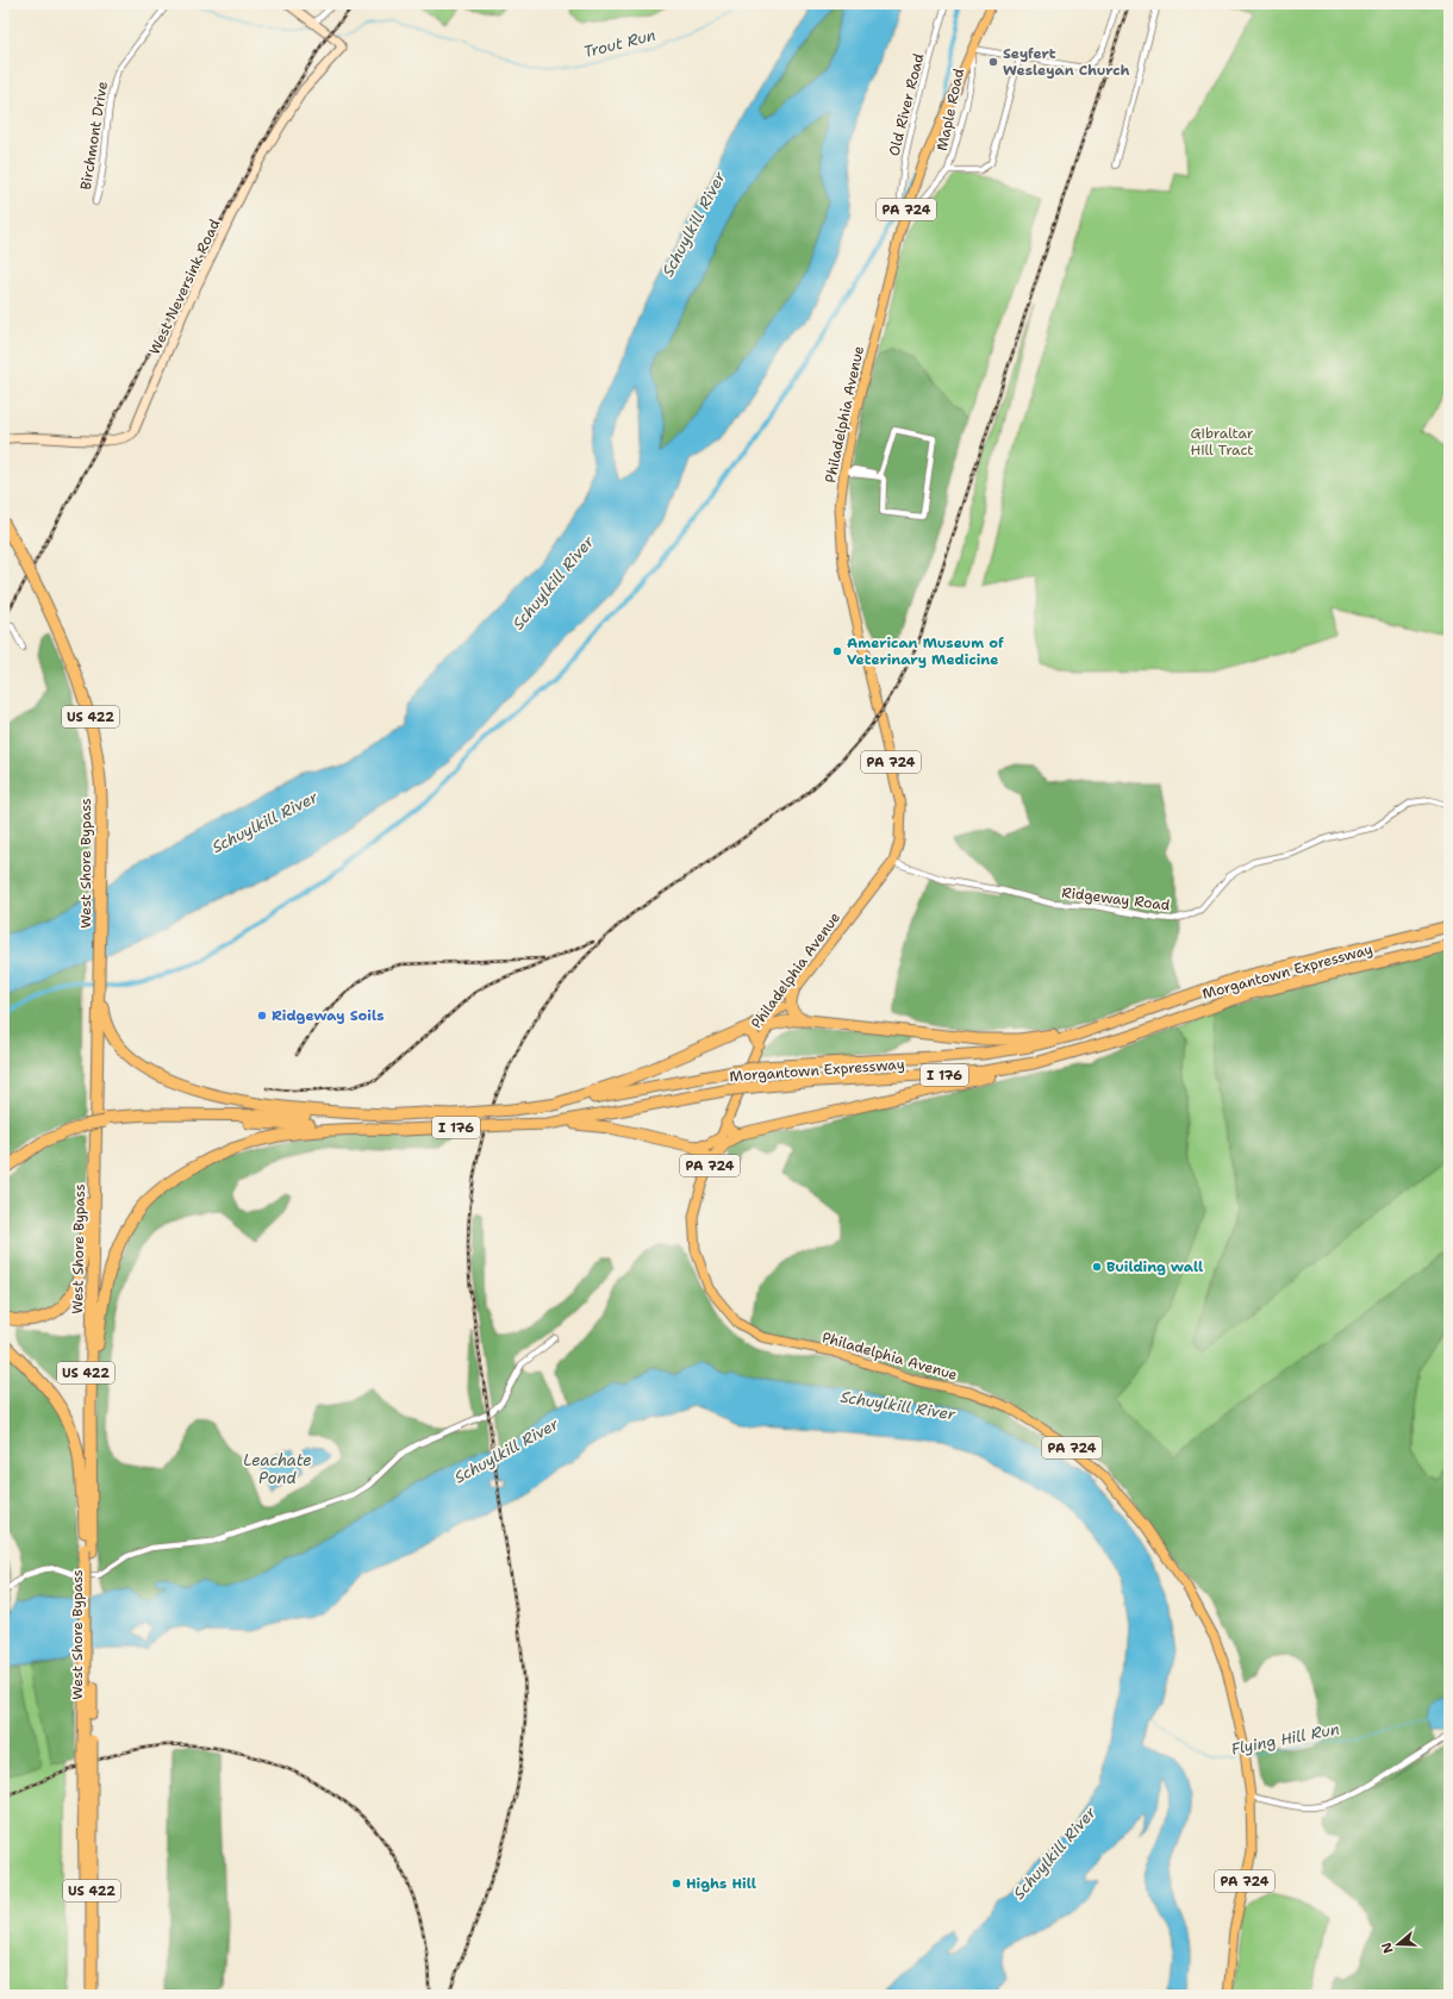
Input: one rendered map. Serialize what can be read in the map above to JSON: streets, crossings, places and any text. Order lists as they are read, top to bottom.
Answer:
{
  "streets": {
    "highway": [
      "US 422",
      "West Shore Bypass",
      "Morgantown Expressway",
      "I 176"
    ],
    "main road": ["PA 724", "Philadelphia Avenue"],
    "street": [
      "Old River Road",
      "Maple Road",
      "Birchmont Drive",
      "West Neversink Road",
      "Ridgeway Road"
    ]
  },
  "crossings": [
    ["Old River Road", "Maple Road"],
    ["Old River Road", "Philadelphia Avenue"],
    ["Maple Road", "Philadelphia Avenue"],
    ["Philadelphia Avenue", "Ridgeway Road"]
  ],
  "water": [
    "Trout Run",
    "Schuylkill River",
    "Leachate Pond",
    "Flying Hill Run"
  ],
  "parks": ["Gibraltar Hill Tract"],
  "places": [
    "Seyfert Wesleyan Church",
    "American Museum of Veterinary Medicine",
    "Ridgeway Soils",
    "Building wall",
    "Highs Hill"
  ],
  "north": "left"
}
